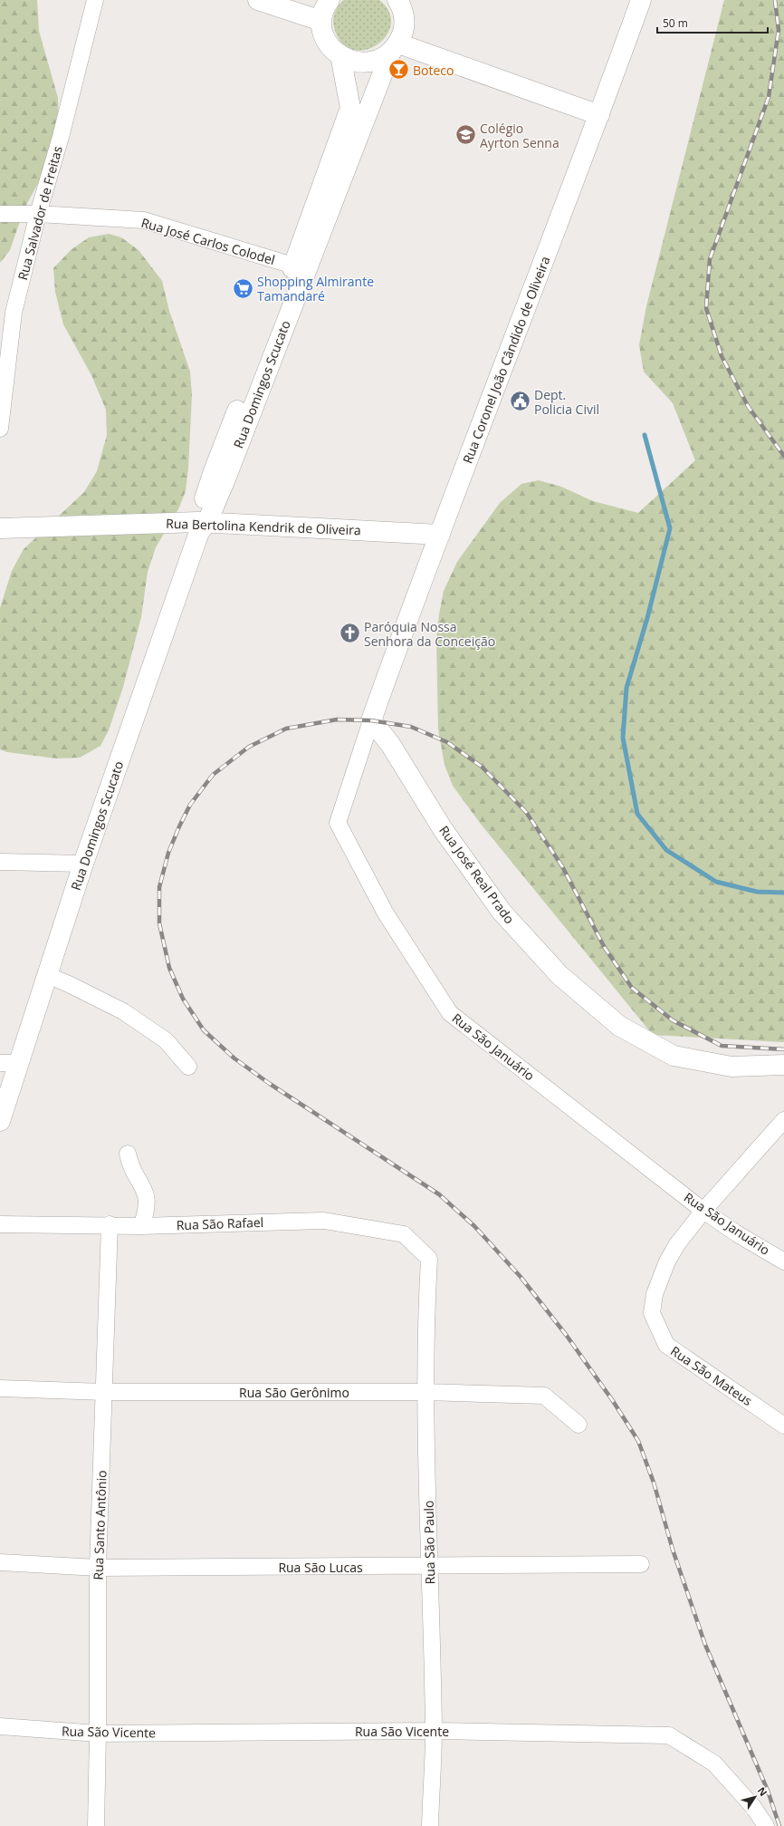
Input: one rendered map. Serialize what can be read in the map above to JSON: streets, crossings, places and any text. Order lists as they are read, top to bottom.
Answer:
{
  "streets": {
    "street": [
      "Rua Salvador de Freitas",
      "Rua José Carlos Colodel",
      "Rua Coronel João Cândido de Oliveira",
      "Rua Domingos Scucato",
      "Rua Bertolina Kendrik de Oliveira",
      "Rua José Real Prado",
      "Rua São Januário",
      "Rua São Rafael",
      "Rua São Mateus",
      "Rua São Gerônimo",
      "Rua Santo Antônio",
      "Rua São Paulo",
      "Rua São Lucas",
      "Rua São Vicente"
    ]
  },
  "crossings": [
    ["Rua Salvador de Freitas", "Rua José Carlos Colodel"],
    ["Rua José Carlos Colodel", "Rua Domingos Scucato"],
    ["Rua Coronel João Cândido de Oliveira", "Rua Bertolina Kendrik de Oliveira"],
    ["Rua Coronel João Cândido de Oliveira", "Rua José Real Prado"],
    ["Rua Coronel João Cândido de Oliveira", "Rua São Januário"],
    ["Rua Domingos Scucato", "Rua Bertolina Kendrik de Oliveira"],
    ["Rua José Real Prado", "Rua São Januário"],
    ["Rua São Januário", "Rua São Mateus"],
    ["Rua São Rafael", "Rua Santo Antônio"],
    ["Rua São Rafael", "Rua São Paulo"],
    ["Rua São Gerônimo", "Rua Santo Antônio"],
    ["Rua São Gerônimo", "Rua São Paulo"],
    ["Rua Santo Antônio", "Rua São Lucas"],
    ["Rua Santo Antônio", "Rua São Vicente"],
    ["Rua São Paulo", "Rua São Lucas"],
    ["Rua São Paulo", "Rua São Vicente"]
  ],
  "places": {
    "bar": ["Boteco"],
    "school or university": ["Colégio Ayrton Senna"],
    "supermarket": ["Shopping Almirante Tamandaré"],
    "public building": ["Dept. Policia Civil"],
    "church": ["Paróquia Nossa Senhora da Conceição"]
  },
  "scale_bar": "50 m",
  "north": "top right"
}
